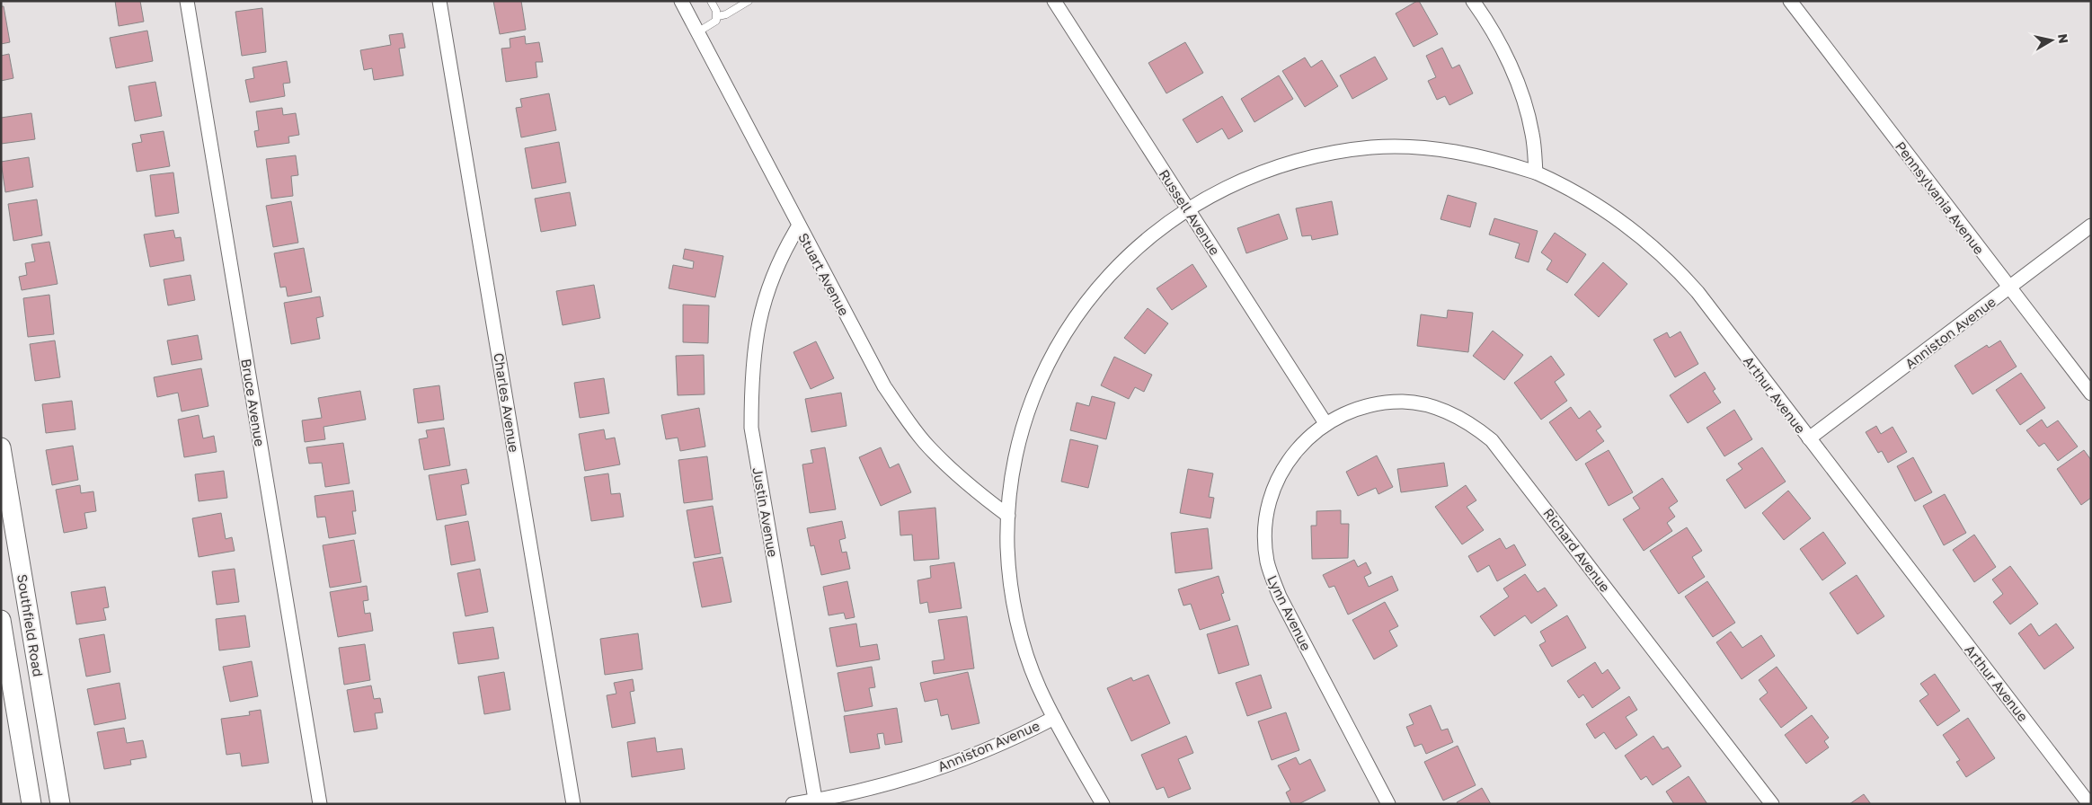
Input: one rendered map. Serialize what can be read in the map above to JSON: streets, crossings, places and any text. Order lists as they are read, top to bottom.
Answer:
{
  "streets": {
    "main road": ["Southfield Road"],
    "street": [
      "Pennsylvania Avenue",
      "Russell Avenue",
      "Stuart Avenue",
      "Anniston Avenue",
      "Arthur Avenue",
      "Bruce Avenue",
      "Charles Avenue",
      "Justin Avenue",
      "Richard Avenue",
      "Lynn Avenue"
    ]
  },
  "crossings": [
    ["Pennsylvania Avenue", "Anniston Avenue"],
    ["Russell Avenue", "Anniston Avenue"],
    ["Russell Avenue", "Richard Avenue"],
    ["Russell Avenue", "Lynn Avenue"],
    ["Stuart Avenue", "Anniston Avenue"],
    ["Stuart Avenue", "Justin Avenue"],
    ["Anniston Avenue", "Arthur Avenue"],
    ["Anniston Avenue", "Justin Avenue"],
    ["Richard Avenue", "Lynn Avenue"]
  ],
  "north": "right"
}
